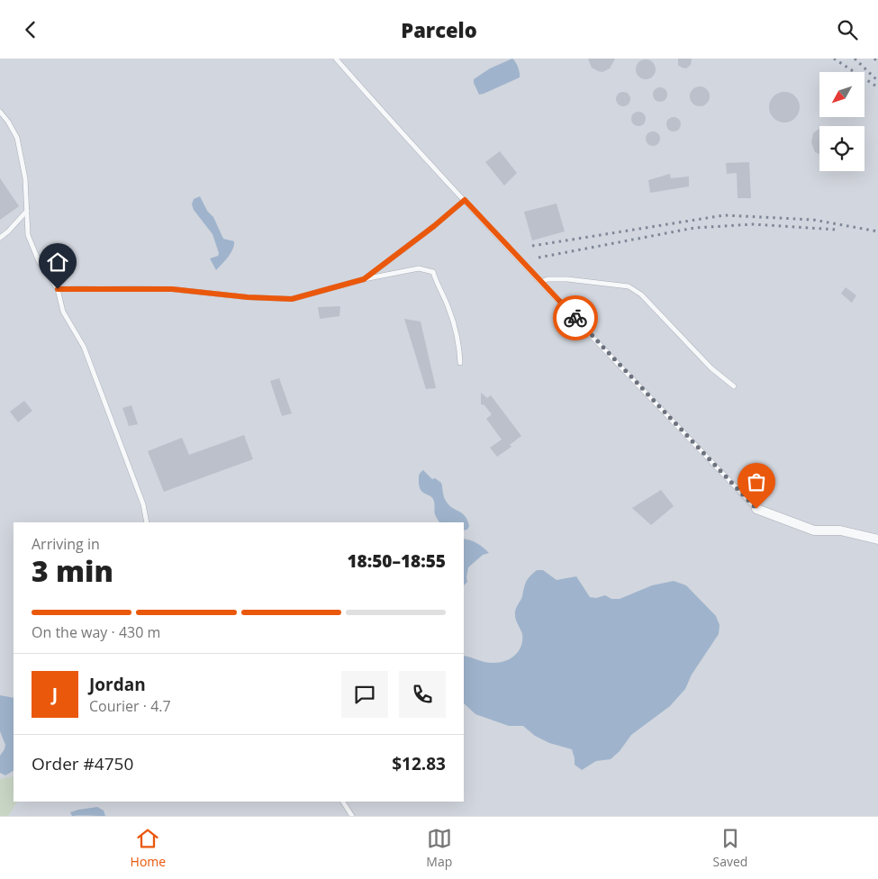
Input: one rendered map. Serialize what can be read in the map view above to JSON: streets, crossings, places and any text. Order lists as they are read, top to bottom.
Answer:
{
  "north": "bottom left",
  "page": {
    "header": "Parcelo",
    "heading": ["3 min", "Arriving in", "18:50–18:55"],
    "panel": [
      "Jordan",
      "Courier · 4.7",
      "Order #4750",
      "$12.83"
    ],
    "bar": "On the way · 430 m",
    "round": "J",
    "tabs": ["Home", "Map", "Saved"]
  }
}
